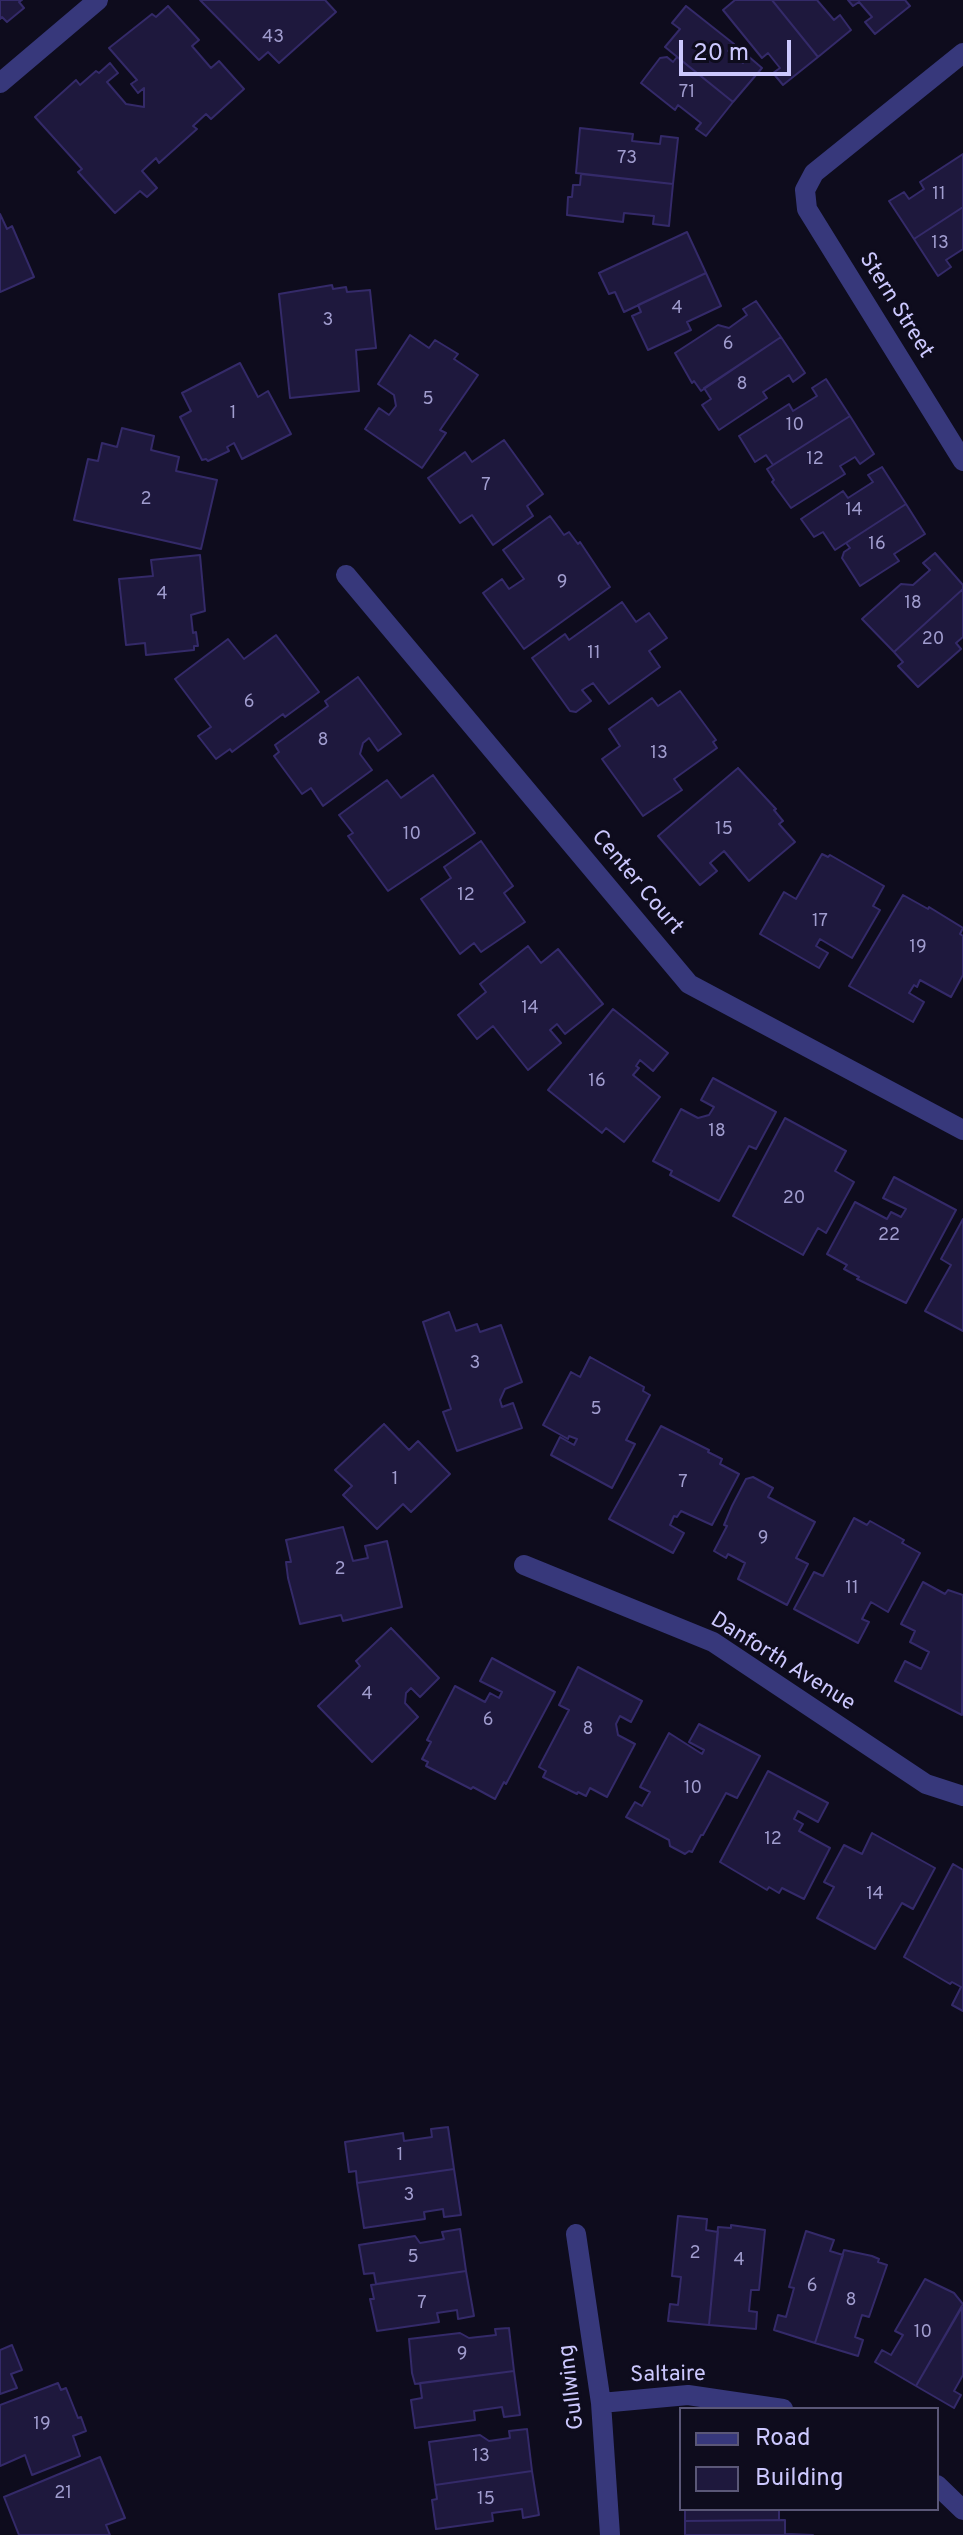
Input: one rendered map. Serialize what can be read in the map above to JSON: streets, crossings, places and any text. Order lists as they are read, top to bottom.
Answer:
{
  "streets": {
    "street": [
      "Stern Street",
      "Center Court",
      "Danforth Avenue",
      "Saltaire",
      "Gullwing"
    ]
  },
  "crossings": [
    ["Saltaire", "Gullwing"]
  ],
  "house_numbers": [
    "43",
    "71",
    "73",
    "11",
    "13",
    "4",
    "3",
    "6",
    "8",
    "5",
    "1",
    "10",
    "12",
    "7",
    "2",
    "14",
    "16",
    "9",
    "4",
    "18",
    "20",
    "11",
    "6",
    "8",
    "13",
    "15",
    "10",
    "12",
    "17",
    "19",
    "14",
    "16",
    "18",
    "20",
    "22",
    "3",
    "5",
    "1",
    "7",
    "9",
    "2",
    "11",
    "4",
    "6",
    "8",
    "10",
    "12",
    "14",
    "1",
    "3",
    "2",
    "5",
    "4",
    "6",
    "8",
    "7",
    "10",
    "9",
    "19",
    "13",
    "21",
    "15"
  ],
  "legend": ["Road", "Building"],
  "scale_bar": "20 m"
}
